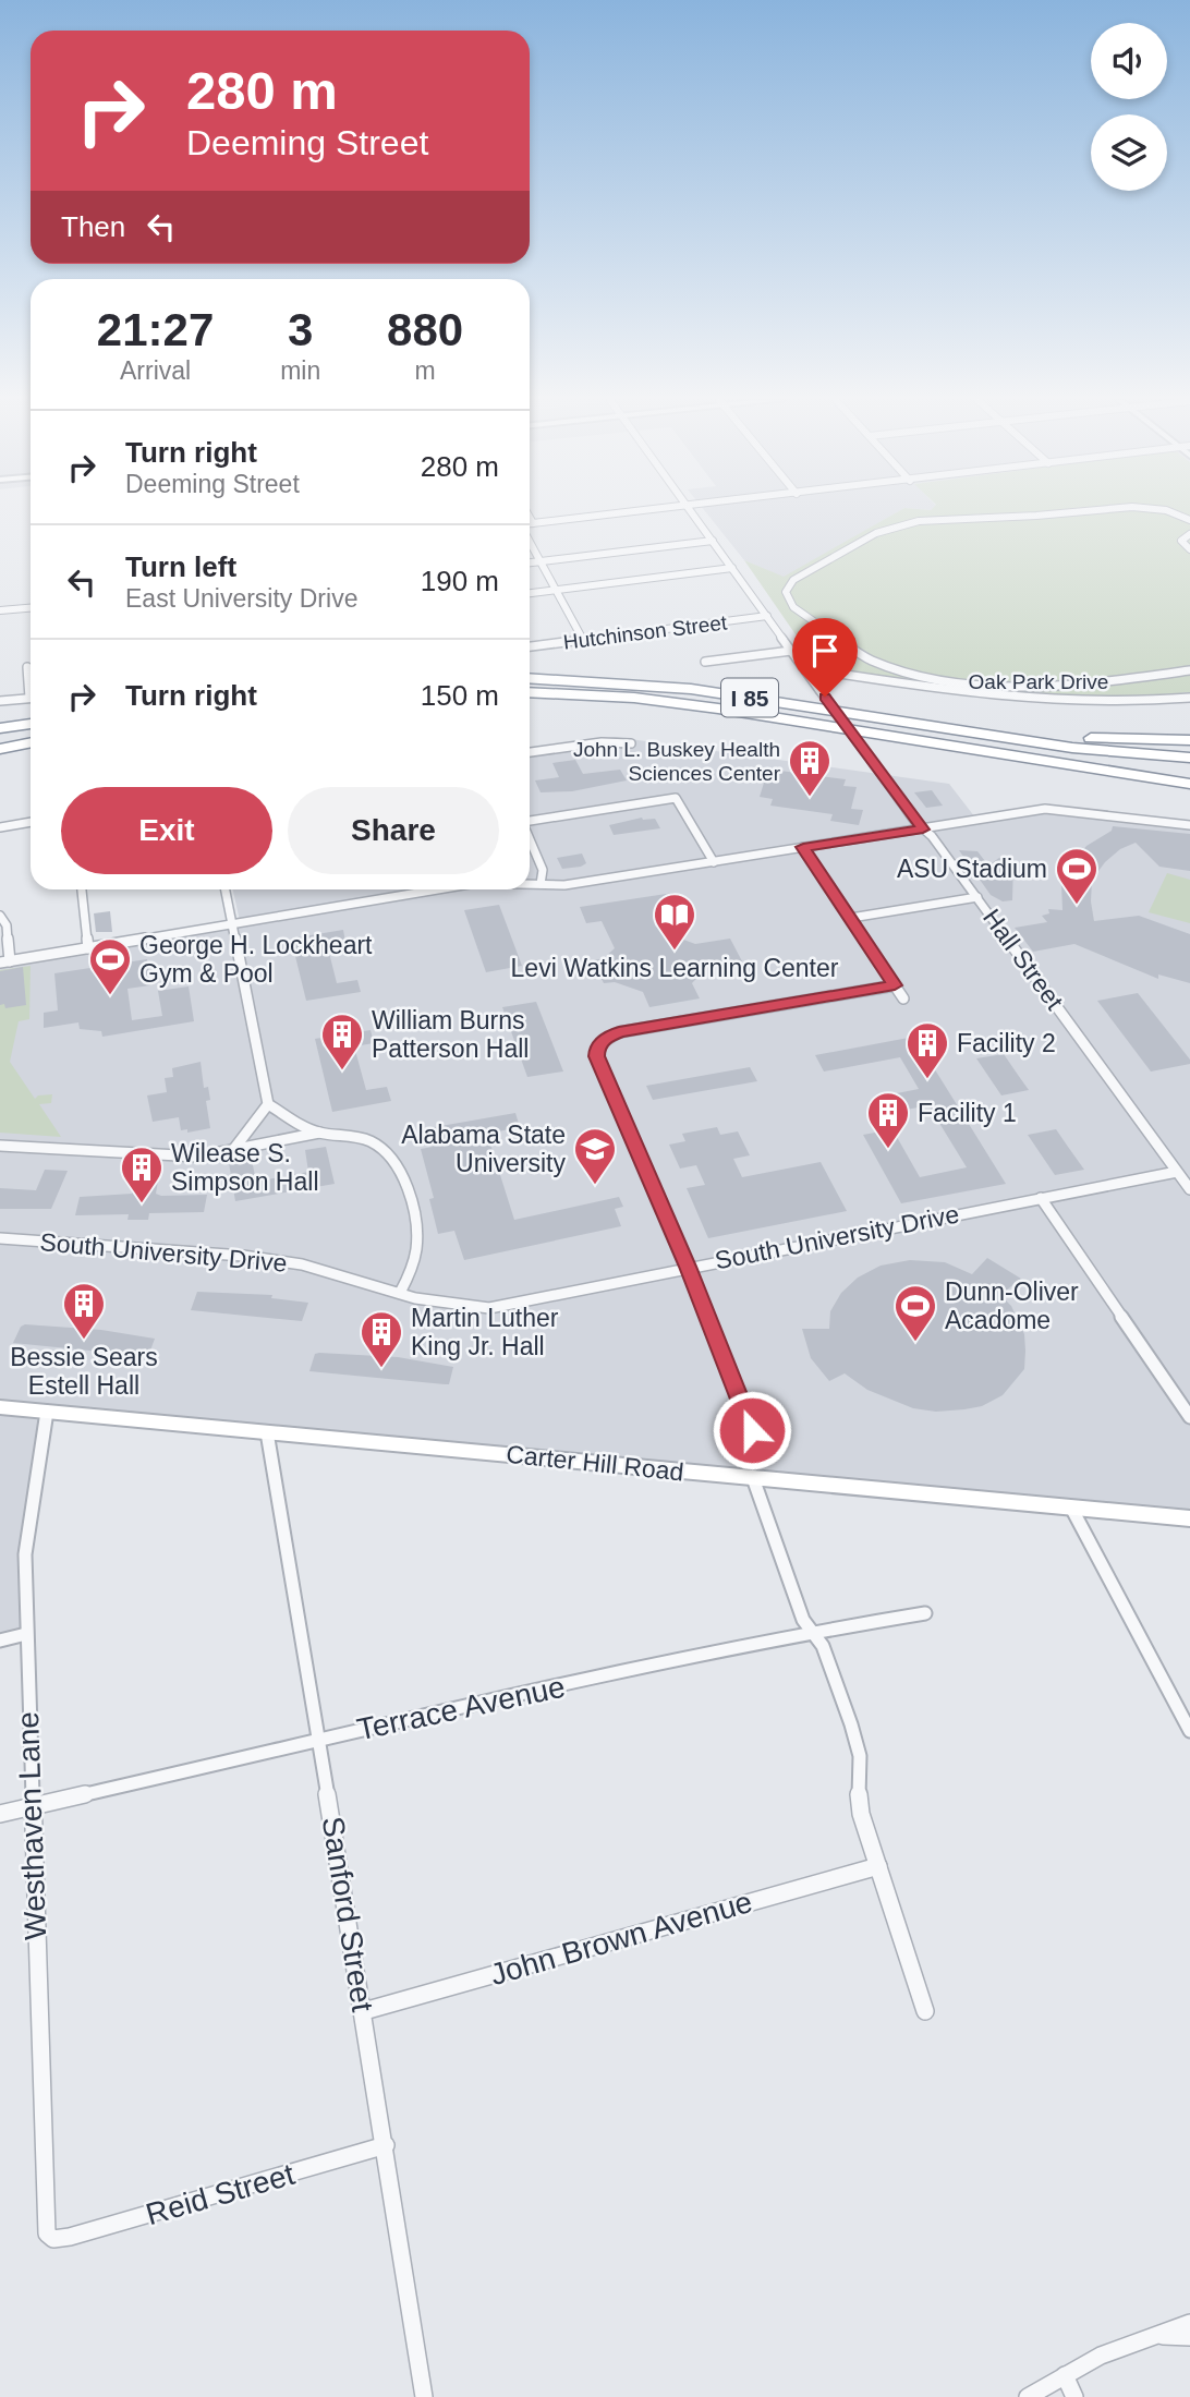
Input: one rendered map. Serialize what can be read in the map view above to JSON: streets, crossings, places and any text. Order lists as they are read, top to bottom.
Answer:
{
  "streets": {
    "highway": ["I 85"],
    "main road": ["Carter Hill Road"],
    "street": [
      "Hutchinson Street",
      "Oak Park Drive",
      "Hall Street",
      "South University Drive",
      "Terrace Avenue",
      "Westhaven Lane",
      "Sanford Street",
      "John Brown Avenue",
      "Reid Street"
    ]
  },
  "crossings": [
    ["Hutchinson Street", "Hall Street"],
    ["Hall Street", "South University Drive"],
    ["Carter Hill Road", "Westhaven Lane"],
    ["Carter Hill Road", "Sanford Street"],
    ["Terrace Avenue", "Westhaven Lane"],
    ["Terrace Avenue", "Sanford Street"],
    ["Westhaven Lane", "Reid Street"],
    ["Sanford Street", "John Brown Avenue"],
    ["Sanford Street", "Reid Street"]
  ],
  "places": {
    "building": [
      "John L. Buskey Health Sciences Center",
      "William Burns Patterson Hall",
      "Facility 2",
      "Facility 1",
      "Wilease S. Simpson Hall",
      "Bessie Sears Estell Hall",
      "Martin Luther King Jr. Hall"
    ],
    "sports": ["ASU Stadium", "George H. Lockheart Gym & Pool", "Dunn-Oliver Acadome"],
    "library": ["Levi Watkins Learning Center"],
    "school or university": ["Alabama State University"]
  },
  "page": {
    "turn": ["280 m", "Deeming Street"],
    "then": "Then",
    "eta": [
      "21:27",
      "Arrival",
      "3",
      "min",
      "880",
      "m"
    ],
    "list": [
      {
        "name": "Turn right",
        "note": "Deeming Street",
        "value": "280 m"
      },
      {
        "name": "Turn left",
        "note": "East University Drive",
        "value": "190 m"
      },
      {
        "name": "Turn right",
        "value": "150 m"
      }
    ],
    "buttons": ["Exit", "Share"]
  }
}
